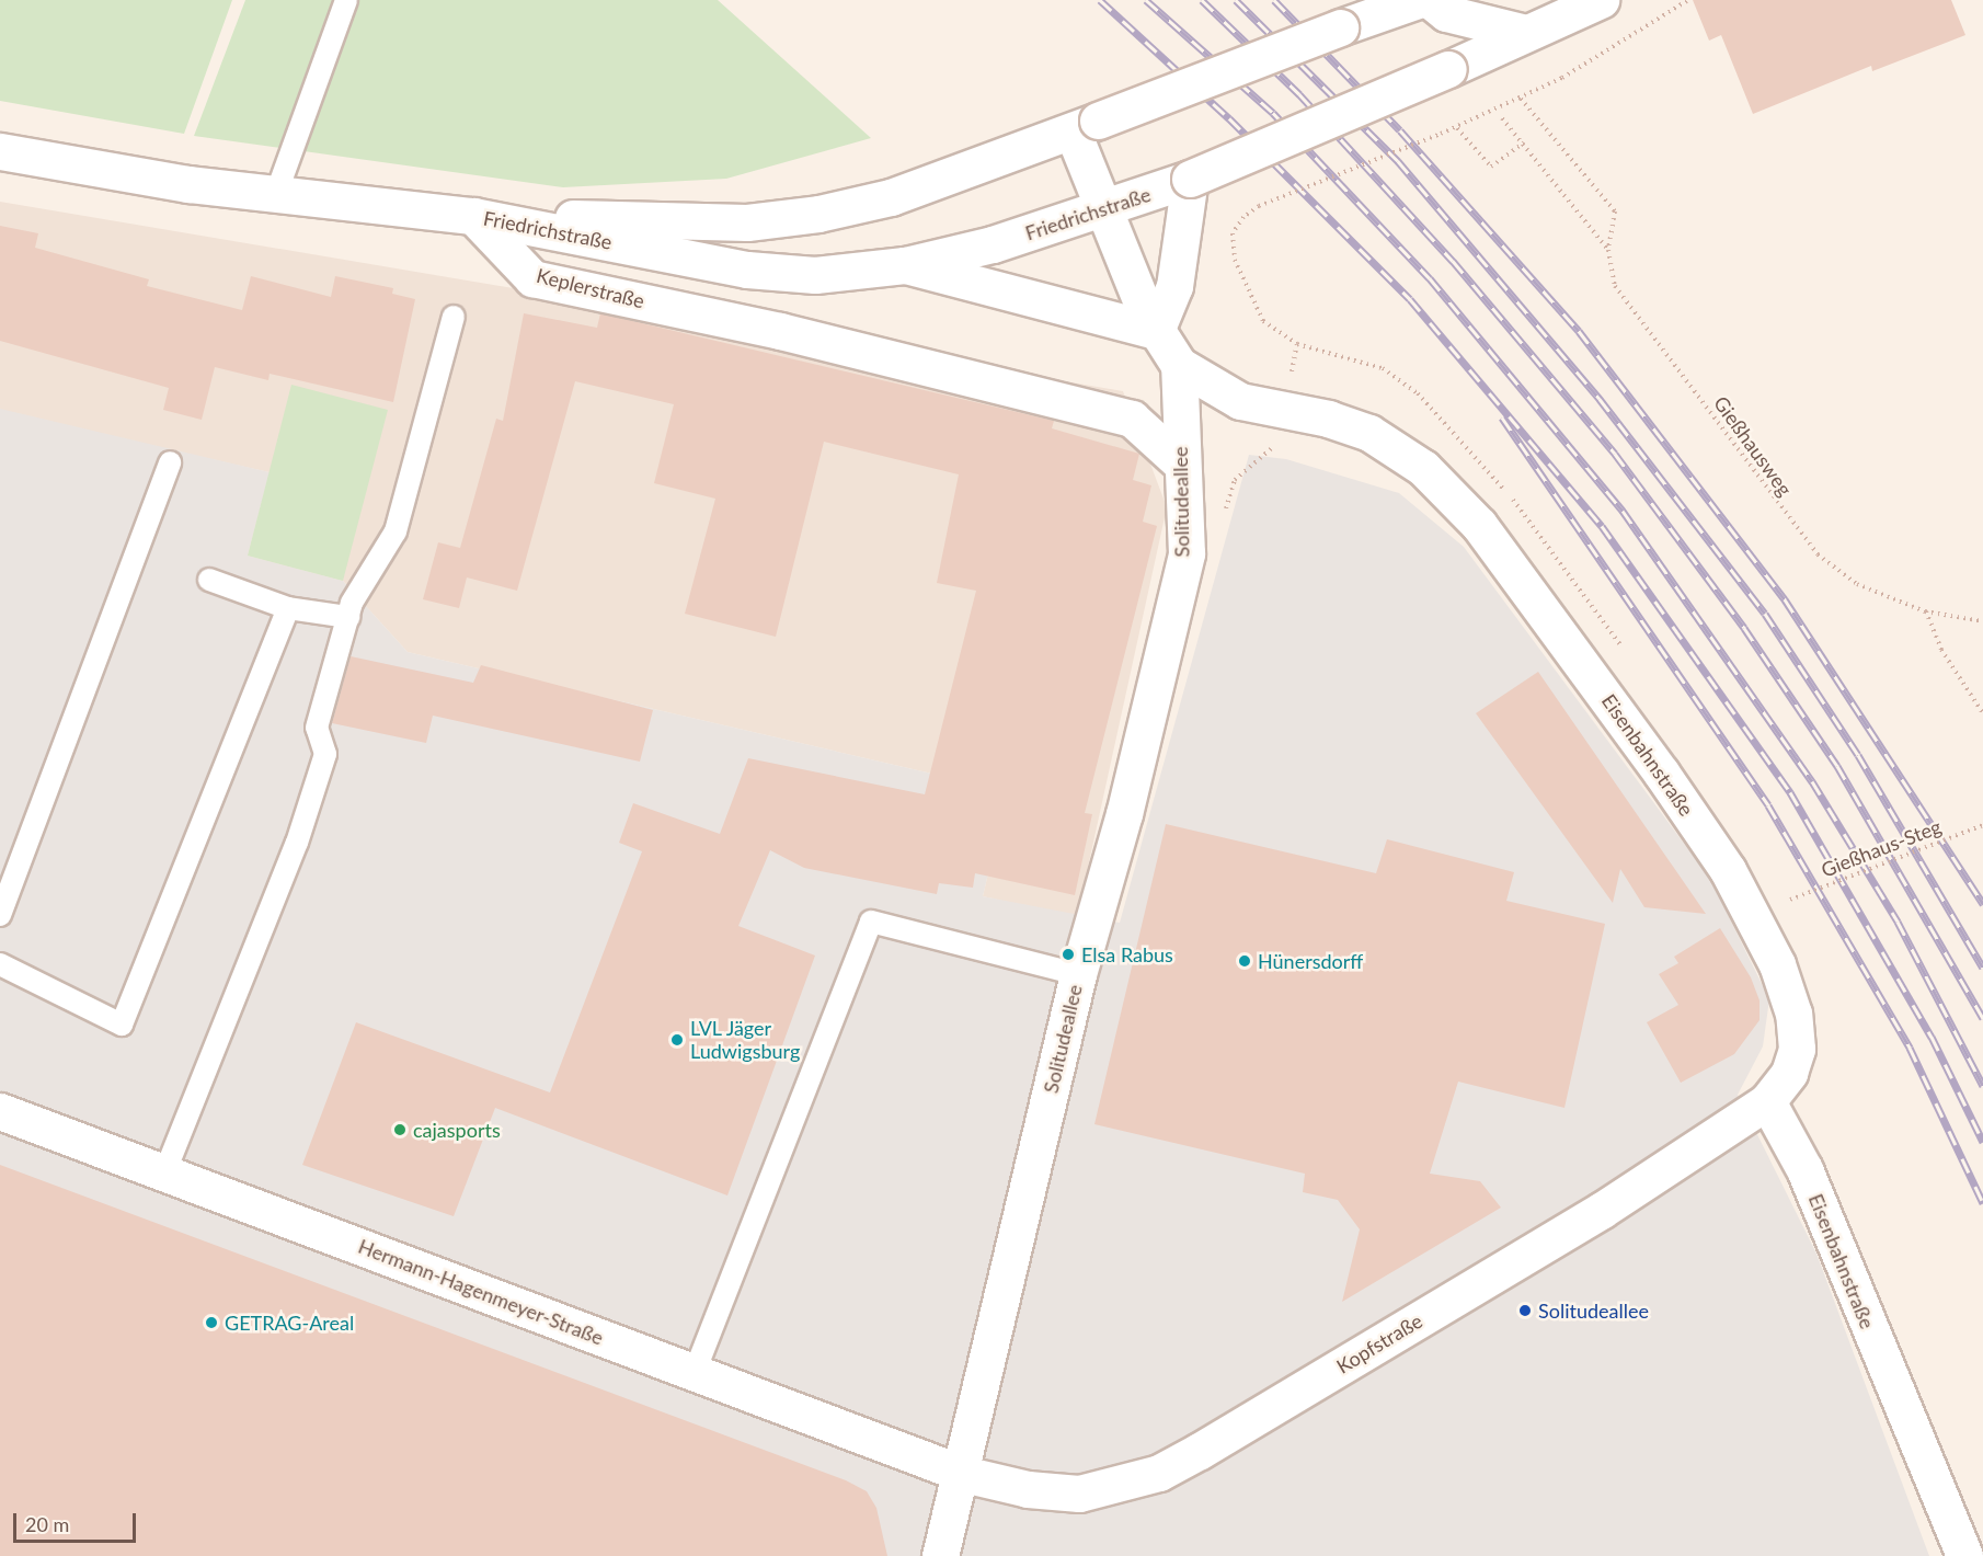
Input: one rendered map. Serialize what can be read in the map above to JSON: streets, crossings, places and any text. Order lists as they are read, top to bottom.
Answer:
{
  "streets": {
    "street": [
      "Friedrichstraße",
      "Keplerstraße",
      "Solitudeallee",
      "Eisenbahnstraße",
      "Hermann-Hagenmeyer-Straße",
      "Kopfstraße"
    ],
    "path": ["Gießhausweg", "Gießhaus-Steg"]
  },
  "crossings": [
    ["Friedrichstraße", "Keplerstraße"],
    ["Friedrichstraße", "Eisenbahnstraße"],
    ["Keplerstraße", "Solitudeallee"],
    ["Solitudeallee", "Eisenbahnstraße"],
    ["Solitudeallee", "Hermann-Hagenmeyer-Straße"],
    ["Solitudeallee", "Kopfstraße"],
    ["Eisenbahnstraße", "Kopfstraße"],
    ["Hermann-Hagenmeyer-Straße", "Kopfstraße"]
  ],
  "places": [
    "Elsa Rabus",
    "Hünersdorff",
    "LVL Jäger Ludwigsburg",
    "cajasports",
    "Solitudeallee",
    "GETRAG-Areal"
  ],
  "scale_bar": "20 m"
}
